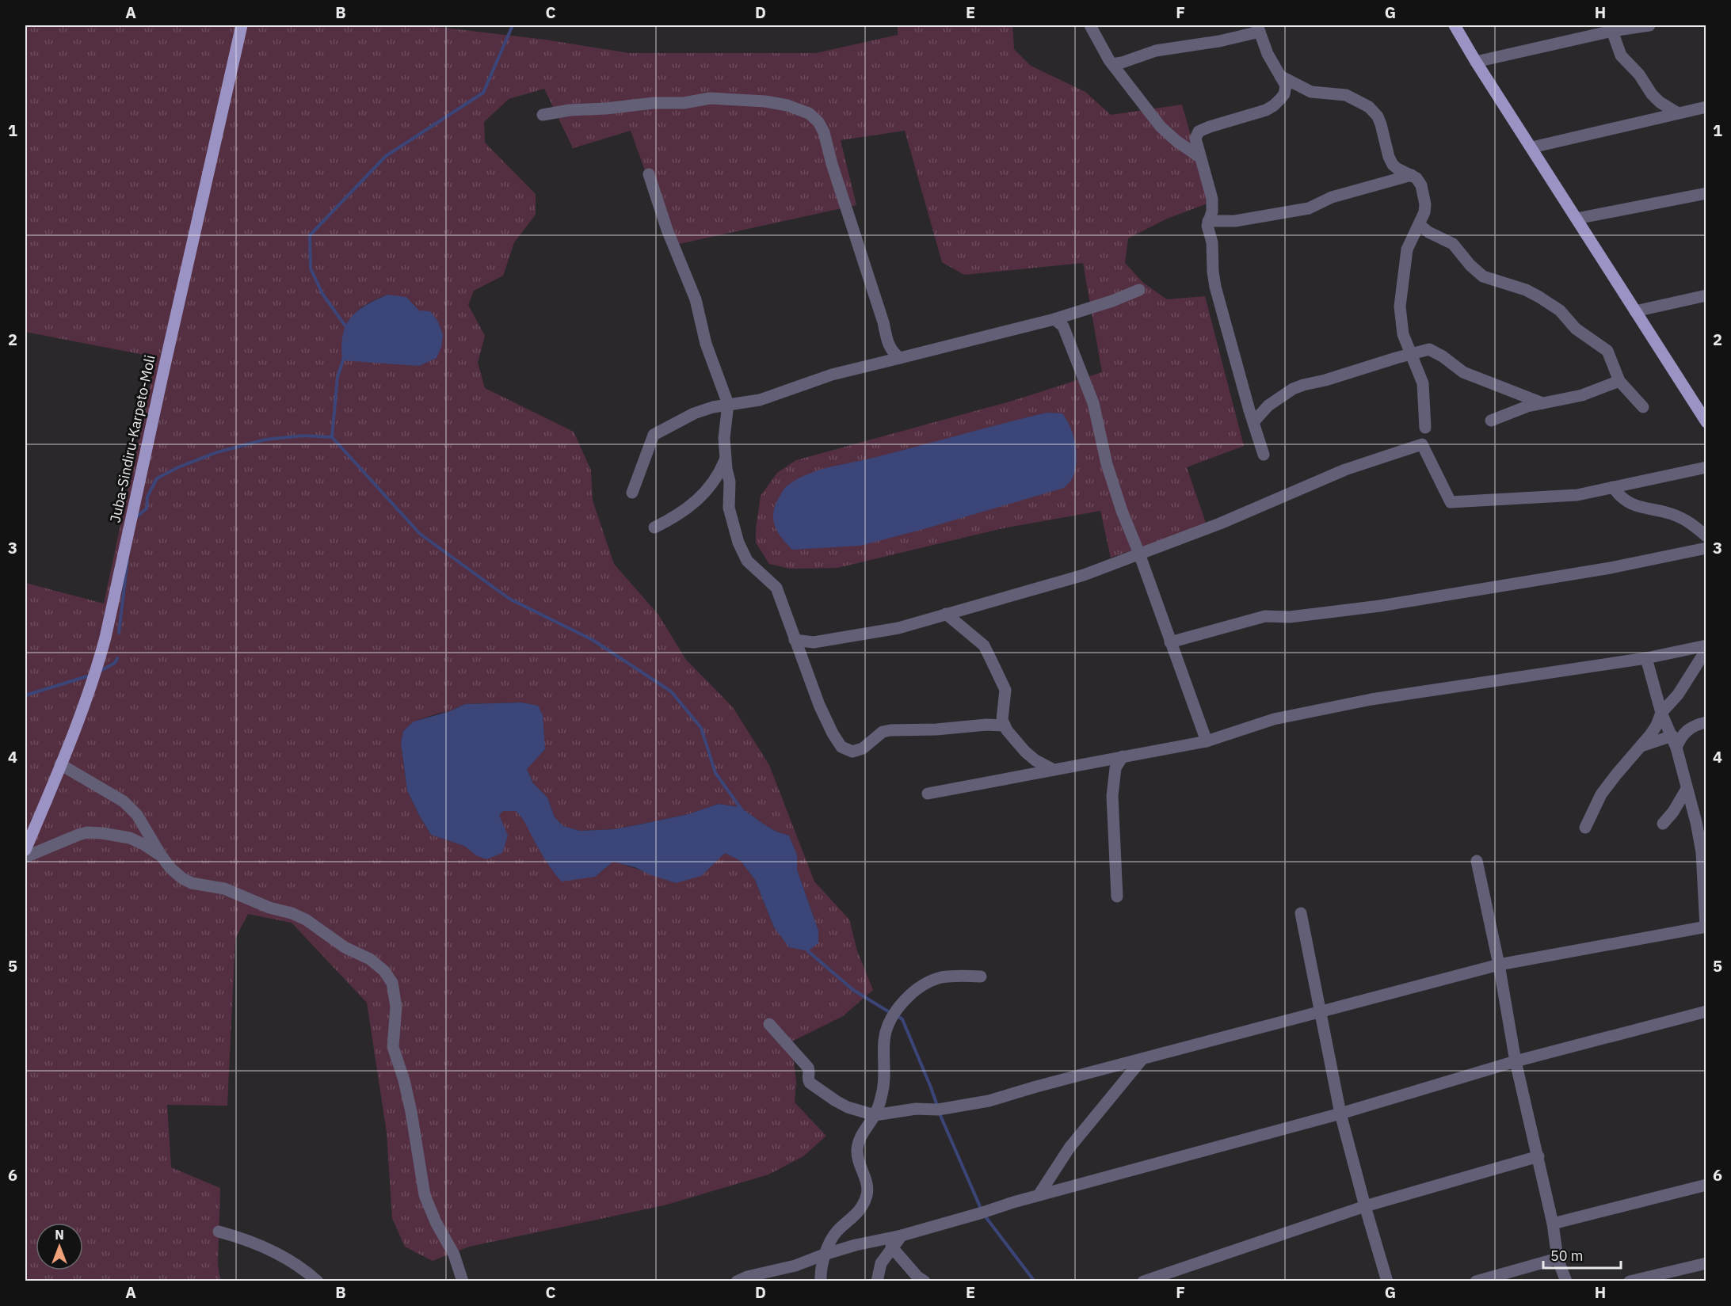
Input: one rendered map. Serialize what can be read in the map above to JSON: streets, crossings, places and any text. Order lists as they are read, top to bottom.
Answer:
{
  "streets": {
    "main road": ["Juba-Sindiru-Karpeto-Moli"]
  },
  "scale_bar": "50 m",
  "north": "top",
  "grid": {
    "columns": [
      "A",
      "B",
      "C",
      "D",
      "E",
      "F",
      "G",
      "H"
    ],
    "rows": [
      "1",
      "2",
      "3",
      "4",
      "5",
      "6"
    ]
  }
}
